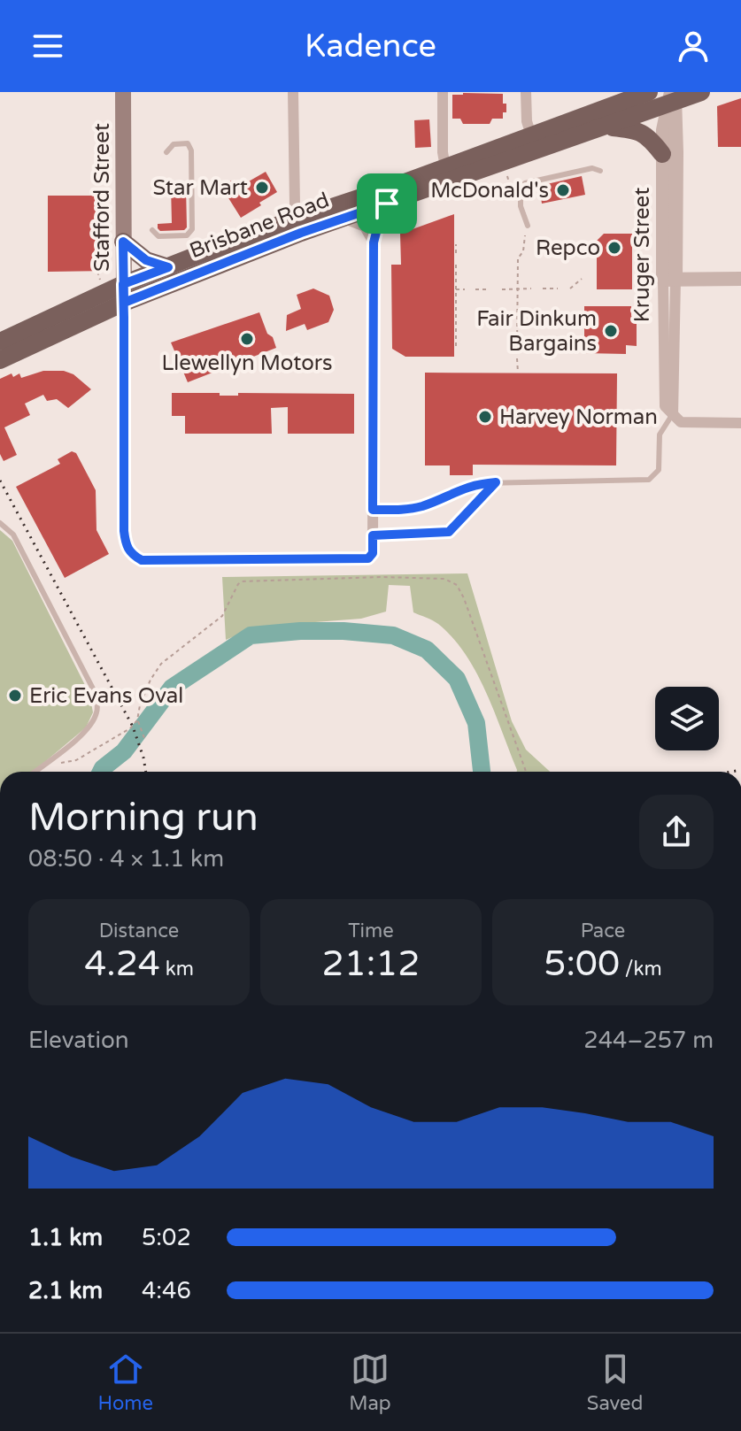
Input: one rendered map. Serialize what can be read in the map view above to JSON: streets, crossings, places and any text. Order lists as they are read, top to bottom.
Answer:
{
  "streets": {
    "main road": ["Stafford Street", "Brisbane Road"],
    "street": ["Kruger Street"]
  },
  "crossings": [
    ["Stafford Street", "Brisbane Road"],
    ["Brisbane Road", "Kruger Street"]
  ],
  "places": [
    "Star Mart",
    "McDonald's",
    "Repco",
    "Fair Dinkum Bargains",
    "Llewellyn Motors",
    "Harvey Norman",
    "Eric Evans Oval"
  ],
  "page": {
    "header": "Kadence",
    "heading": ["Morning run", "08:50 · 4 × 1.1 km"],
    "stats": [
      ["Distance", "4.24 km"],
      ["Time", "21:12"],
      ["Pace", "5:00 /km"]
    ],
    "chart": ["Elevation", "244–257 m"],
    "list": [
      {
        "name": "1.1 km",
        "note": "5:02"
      },
      {
        "name": "2.1 km",
        "note": "4:46"
      }
    ],
    "tabs": ["Home", "Map", "Saved"]
  }
}
